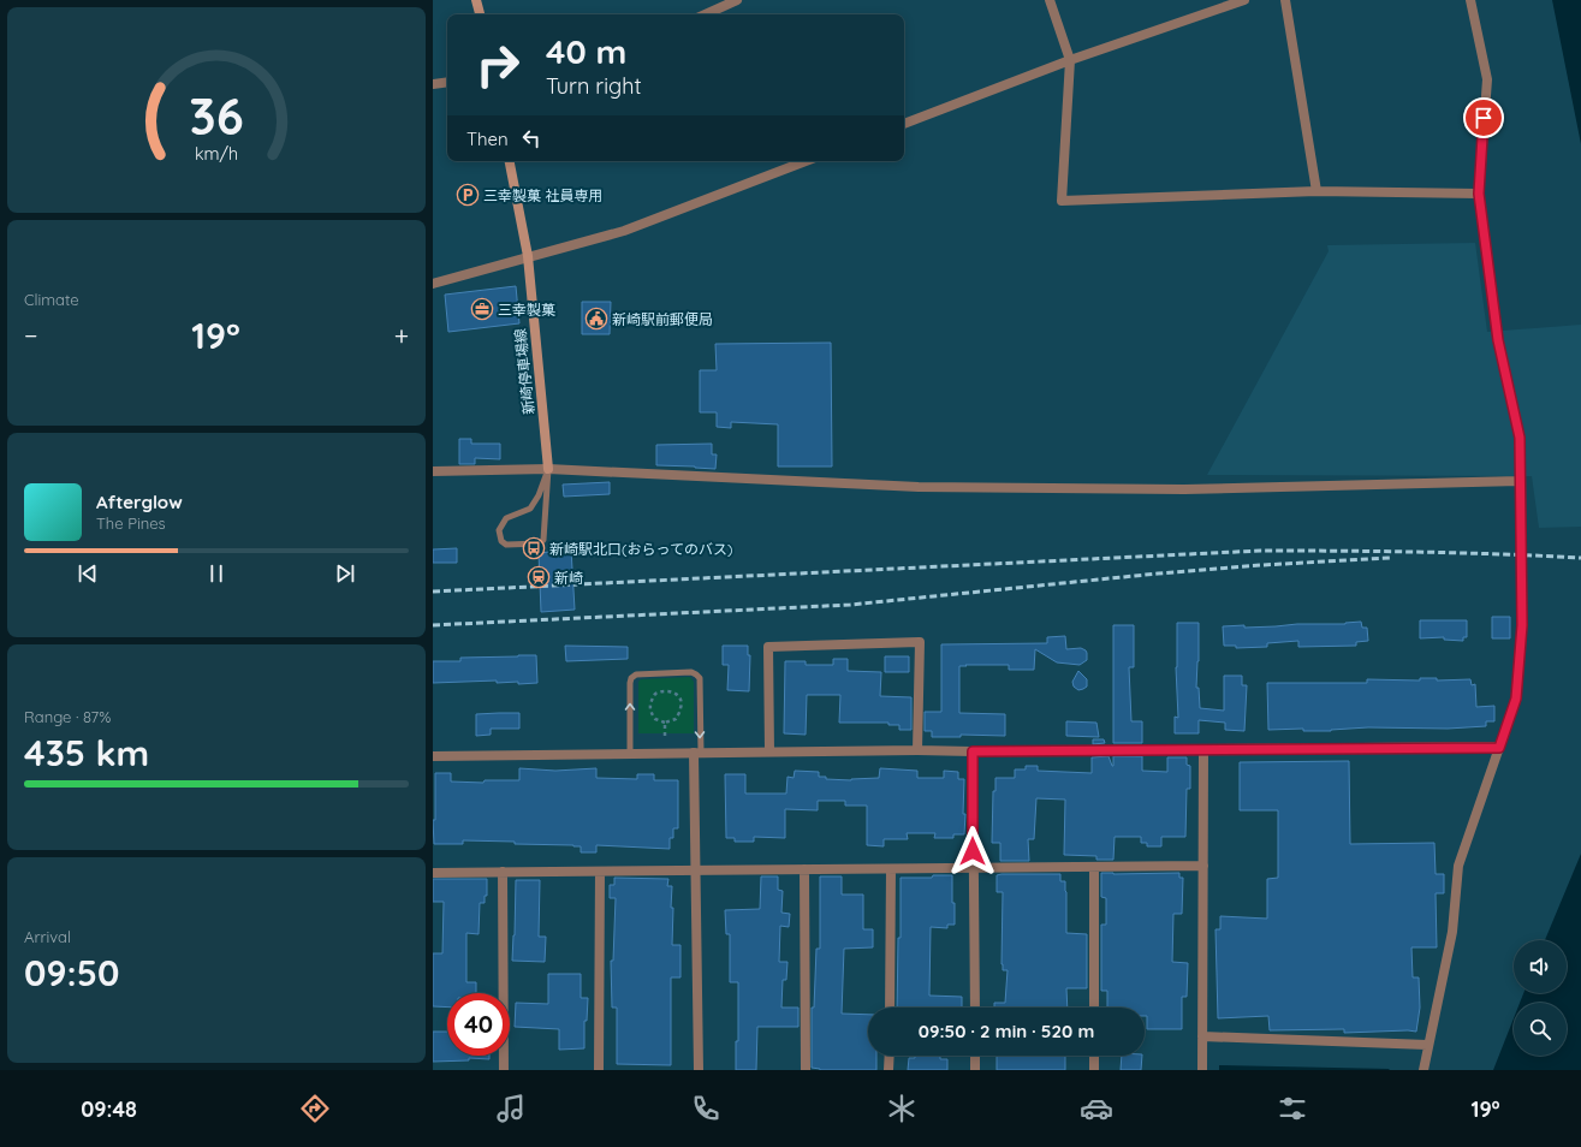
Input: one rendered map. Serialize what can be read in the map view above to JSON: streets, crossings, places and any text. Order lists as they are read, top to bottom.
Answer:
{
  "streets": {
    "main road": ["新崎停車場線"]
  },
  "places": {
    "parking": ["三幸製菓 社員専用"],
    "office": ["三幸製菓"],
    "public building": ["新崎駅前郵便局"],
    "bus stop": ["新崎駅北口(おらってのバス)"],
    "station": ["新崎"]
  },
  "page": {
    "turn": ["40 m", "Turn right"],
    "then": "Then",
    "tile": [
      "Climate",
      ["Range · 87%", "435 km"],
      ["Arrival", "09:50"]
    ],
    "heat": ["−", "19°", "+"],
    "song": ["Afterglow", "The Pines"],
    "limit": "40",
    "trip": "09:50 · 2 min · 520 m",
    "tabs": ["09:48", "19°"],
    "gauge": ["36", "km/h"]
  }
}
